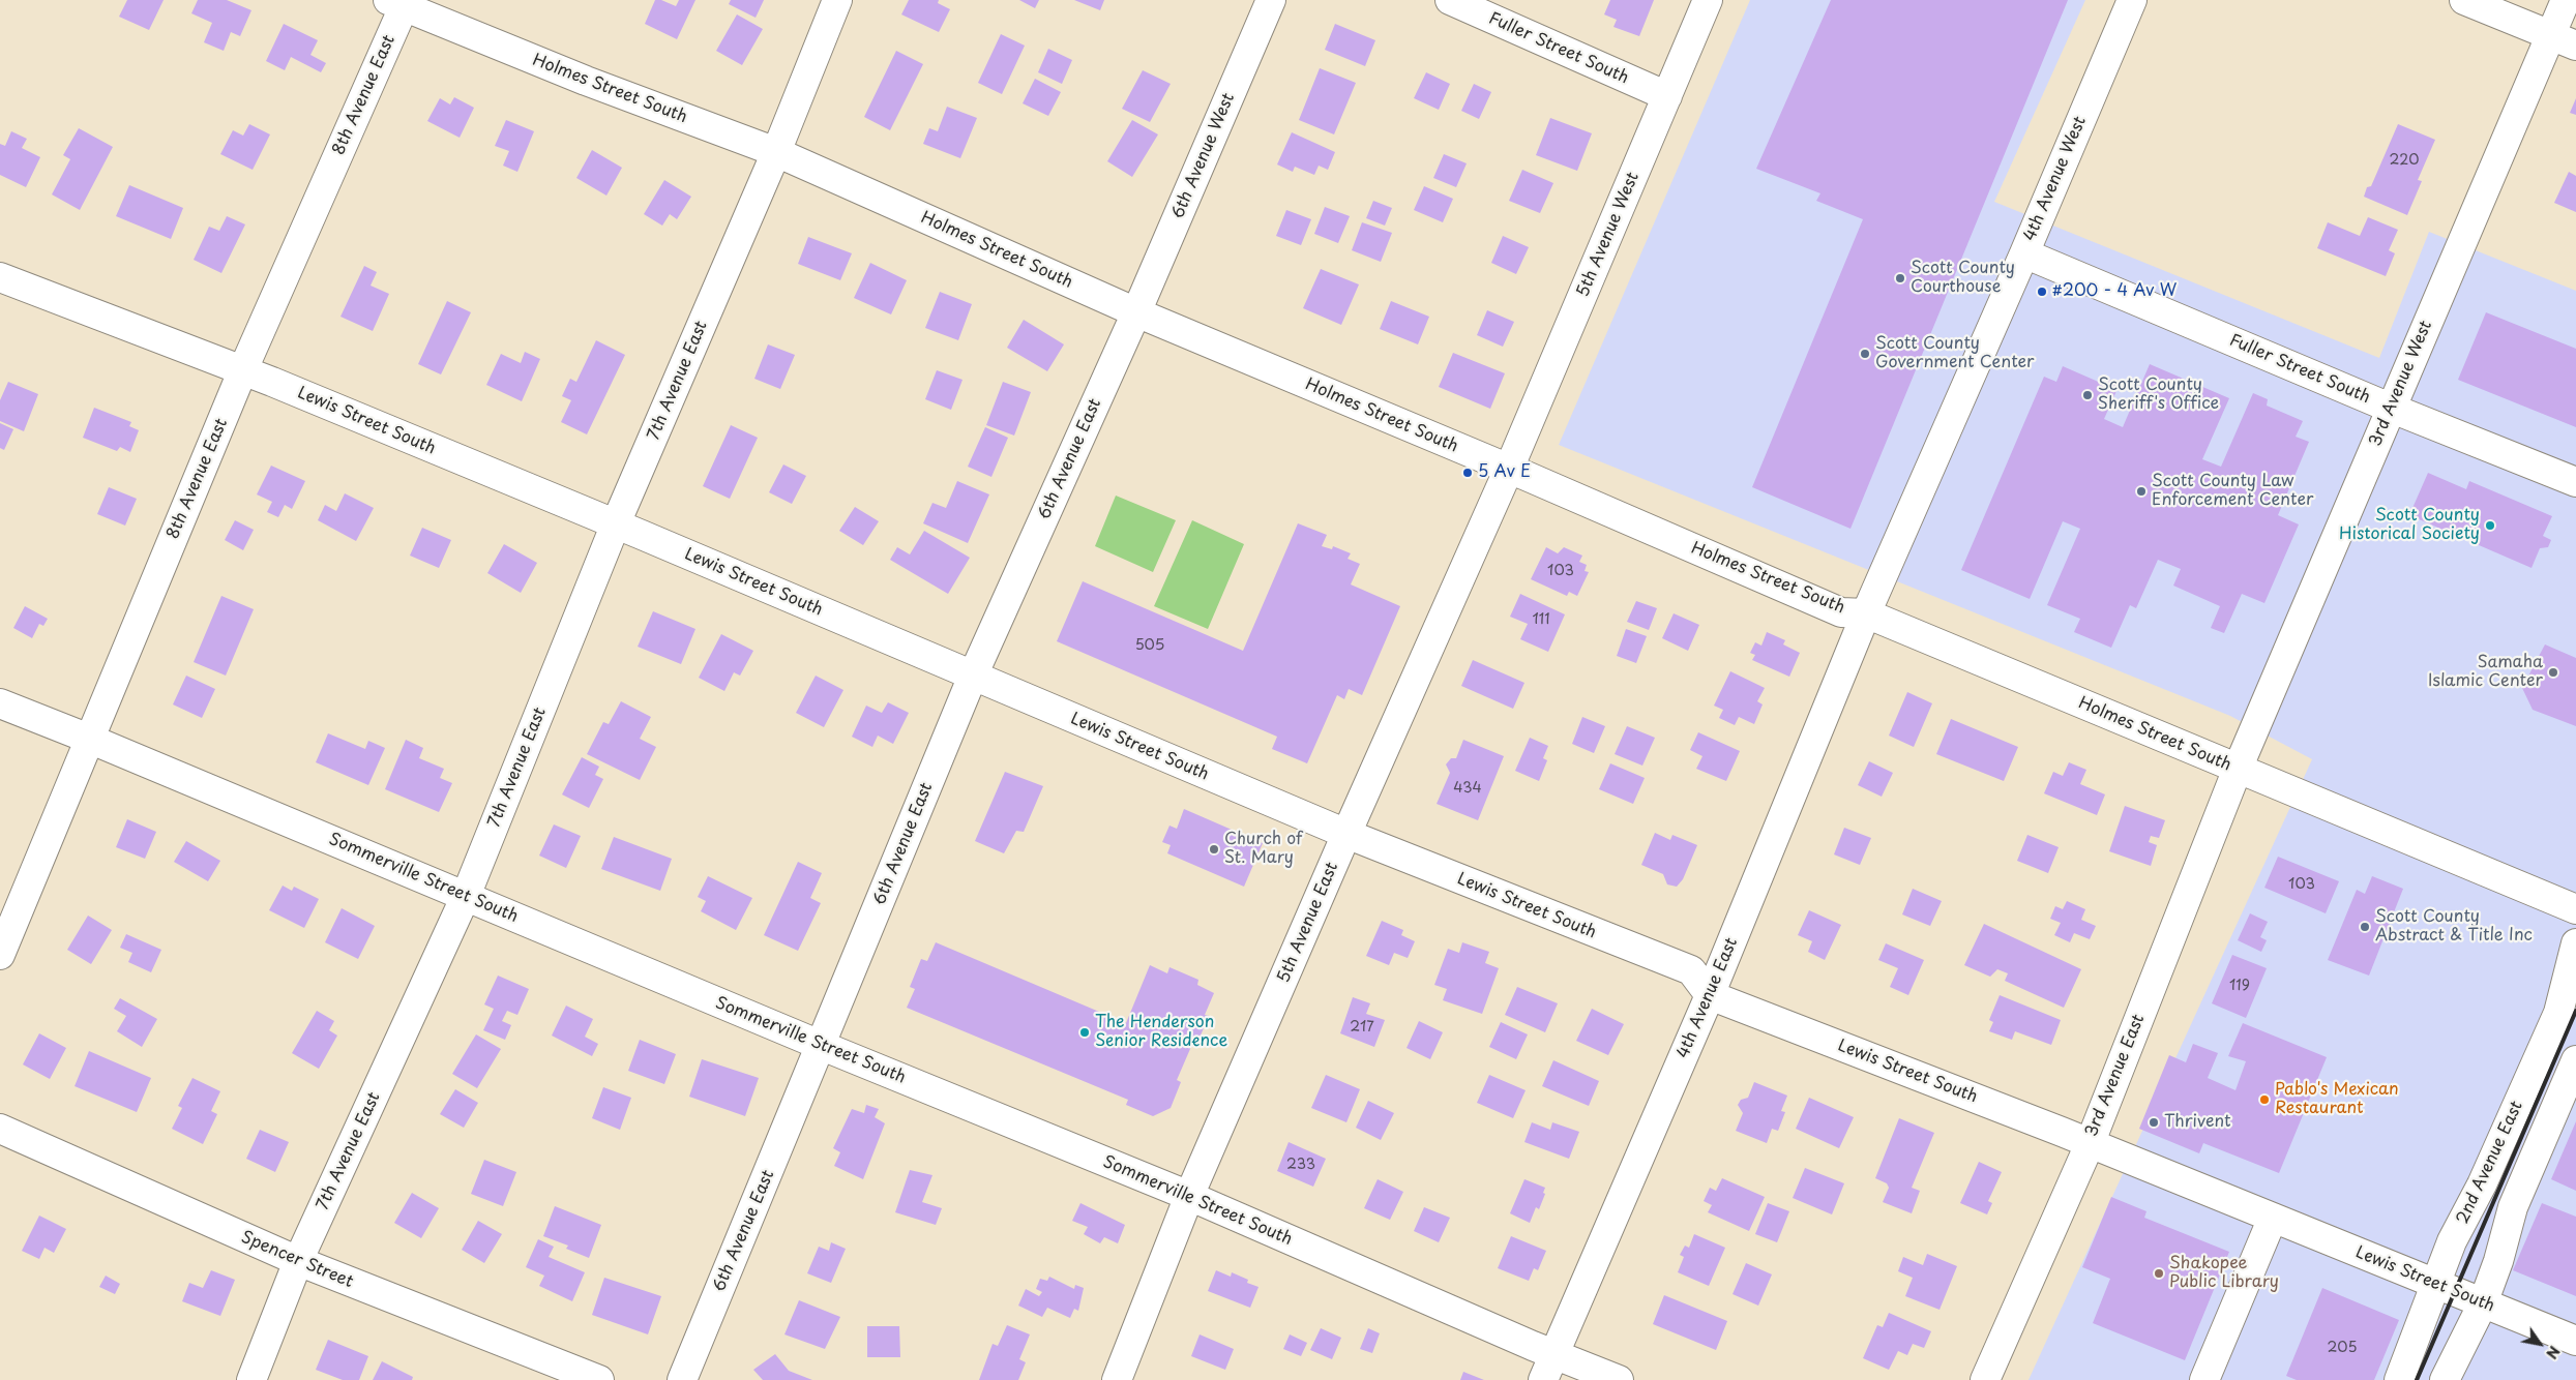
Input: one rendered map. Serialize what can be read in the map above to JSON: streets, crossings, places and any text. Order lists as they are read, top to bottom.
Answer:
{
  "streets": {
    "street": [
      "Fuller Street South",
      "Holmes Street South",
      "8th Avenue East",
      "6th Avenue West",
      "4th Avenue West",
      "5th Avenue West",
      "7th Avenue East",
      "3rd Avenue West",
      "Lewis Street South",
      "6th Avenue East",
      "Sommerville Street South",
      "5th Avenue East",
      "4th Avenue East",
      "3rd Avenue East",
      "2nd Avenue East",
      "Spencer Street"
    ]
  },
  "crossings": [
    ["Fuller Street South", "4th Avenue West"],
    ["Fuller Street South", "5th Avenue West"],
    ["Fuller Street South", "3rd Avenue West"],
    ["Holmes Street South", "8th Avenue East"],
    ["Holmes Street South", "6th Avenue West"],
    ["Holmes Street South", "4th Avenue West"],
    ["Holmes Street South", "5th Avenue West"],
    ["Holmes Street South", "7th Avenue East"],
    ["Holmes Street South", "3rd Avenue West"],
    ["Holmes Street South", "6th Avenue East"],
    ["Holmes Street South", "5th Avenue East"],
    ["Holmes Street South", "4th Avenue East"],
    ["Holmes Street South", "3rd Avenue East"],
    ["8th Avenue East", "Lewis Street South"],
    ["8th Avenue East", "Sommerville Street South"],
    ["6th Avenue West", "6th Avenue East"],
    ["4th Avenue West", "4th Avenue East"],
    ["5th Avenue West", "5th Avenue East"],
    ["7th Avenue East", "Lewis Street South"],
    ["7th Avenue East", "Sommerville Street South"],
    ["7th Avenue East", "Spencer Street"],
    ["3rd Avenue West", "3rd Avenue East"],
    ["Lewis Street South", "6th Avenue East"],
    ["Lewis Street South", "5th Avenue East"],
    ["Lewis Street South", "4th Avenue East"],
    ["Lewis Street South", "3rd Avenue East"],
    ["Lewis Street South", "2nd Avenue East"],
    ["6th Avenue East", "Sommerville Street South"],
    ["Sommerville Street South", "5th Avenue East"],
    ["Sommerville Street South", "4th Avenue East"]
  ],
  "places": [
    "Scott County Courthouse",
    "#200 - 4 Av W",
    "Scott County Government Center",
    "Scott County Sheriff's Office",
    "5 Av E",
    "Scott County Law Enforcement Center",
    "Scott County Historical Society",
    "Samaha Islamic Center",
    "Church of St. Mary",
    "Scott County Abstract & Title Inc",
    "The Henderson Senior Residence",
    "Pablo's Mexican Restaurant",
    "Thrivent",
    "Shakopee Public Library"
  ],
  "house_numbers": [
    "220",
    "103",
    "111",
    "505",
    "434",
    "103",
    "119",
    "217",
    "233",
    "205"
  ],
  "north": "bottom right"
}
